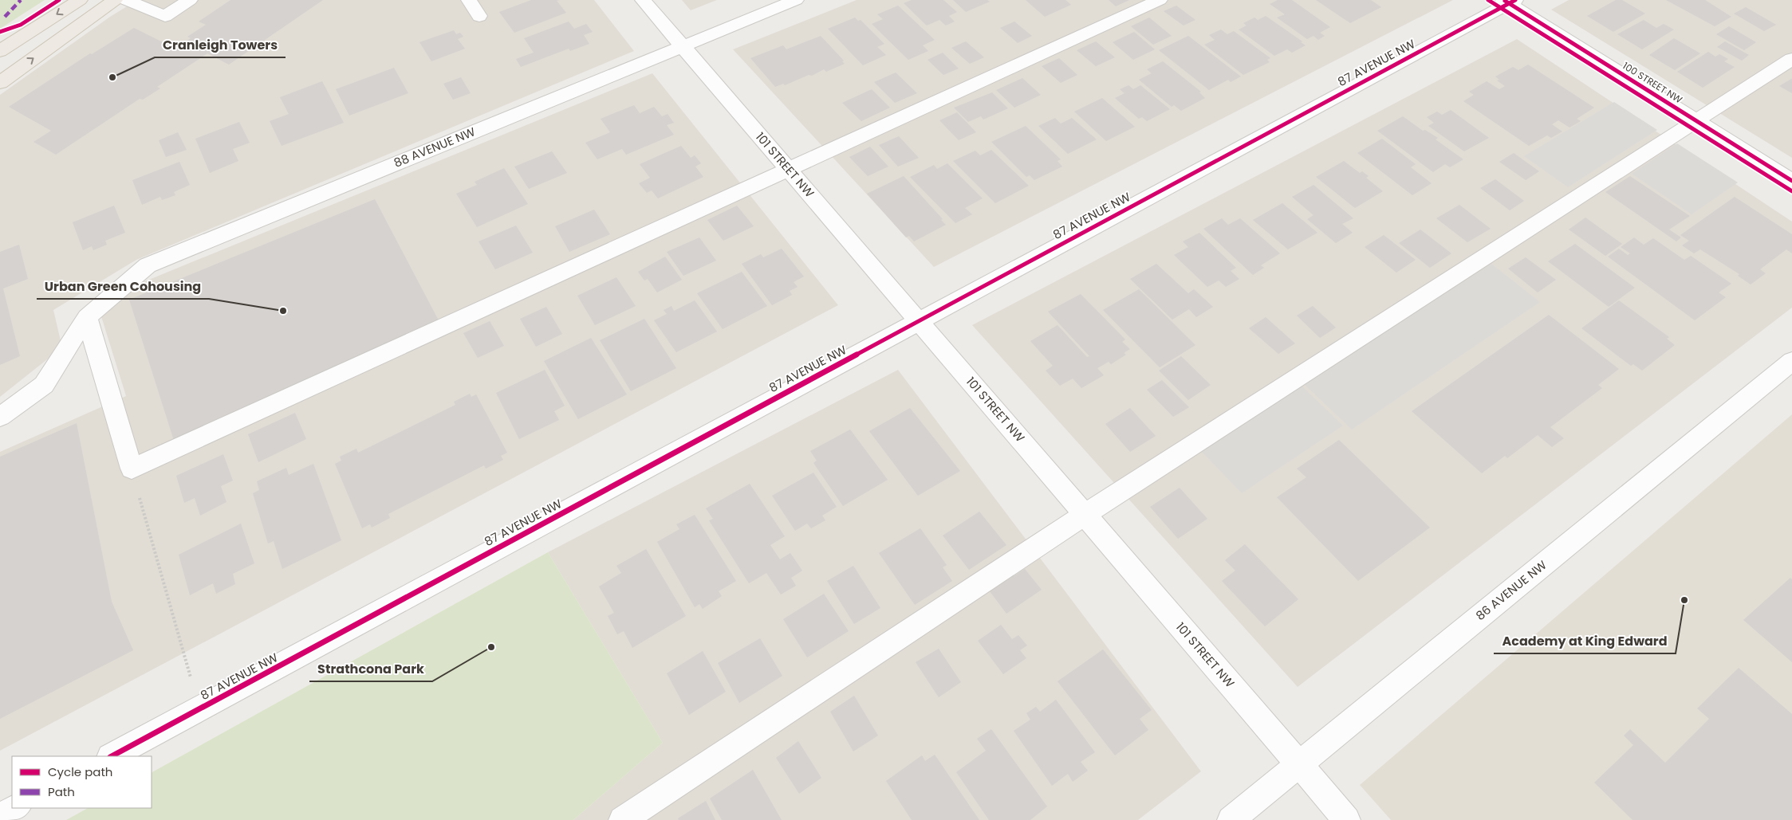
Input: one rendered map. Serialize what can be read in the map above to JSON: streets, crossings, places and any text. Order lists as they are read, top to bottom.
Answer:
{
  "streets": {
    "street": [
      "87 AVENUE NW",
      "100 STREET NW",
      "88 AVENUE NW",
      "101 STREET NW",
      "86 AVENUE NW"
    ]
  },
  "crossings": [
    ["87 AVENUE NW", "100 STREET NW"],
    ["87 AVENUE NW", "101 STREET NW"],
    ["88 AVENUE NW", "101 STREET NW"],
    ["101 STREET NW", "86 AVENUE NW"]
  ],
  "places": [
    "Cranleigh Towers",
    "Urban Green Cohousing",
    "Academy at King Edward",
    "Strathcona Park"
  ],
  "legend": ["Cycle path", "Path"]
}
